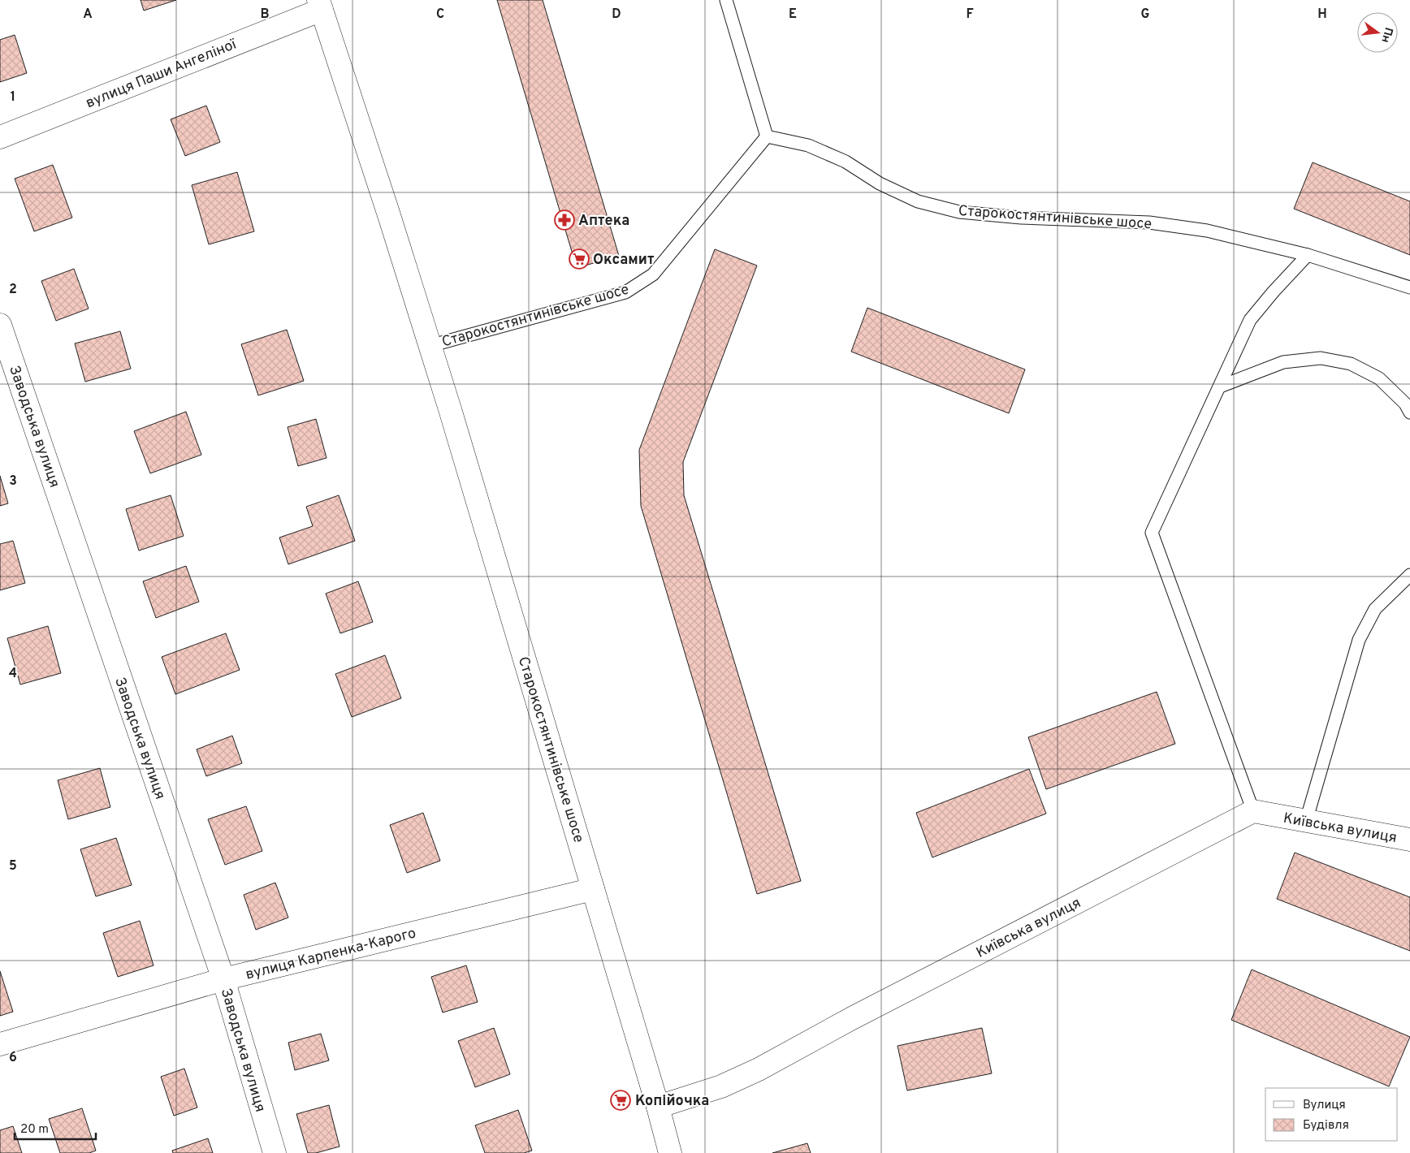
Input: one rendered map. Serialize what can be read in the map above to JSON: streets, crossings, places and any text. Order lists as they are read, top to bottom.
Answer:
{
  "streets": {
    "street": [
      "вулиця Паши Ангеліної",
      "Старокостянтинівське шосе",
      "Заводська вулиця",
      "Київська вулиця",
      "вулиця Карпенка-Карого"
    ]
  },
  "crossings": [
    ["вулиця Паши Ангеліної", "Старокостянтинівське шосе"],
    ["Старокостянтинівське шосе", "Київська вулиця"],
    ["Старокостянтинівське шосе", "вулиця Карпенка-Карого"],
    ["Заводська вулиця", "вулиця Карпенка-Карого"]
  ],
  "places": {
    "pharmacy": ["Аптека"],
    "supermarket": ["Оксамит", "Копійочка"]
  },
  "legend": ["Вулиця", "Будівля"],
  "scale_bar": "20 m",
  "north": "right",
  "grid": {
    "columns": [
      "A",
      "B",
      "C",
      "D",
      "E",
      "F",
      "G",
      "H"
    ],
    "rows": [
      "1",
      "2",
      "3",
      "4",
      "5",
      "6"
    ]
  }
}
